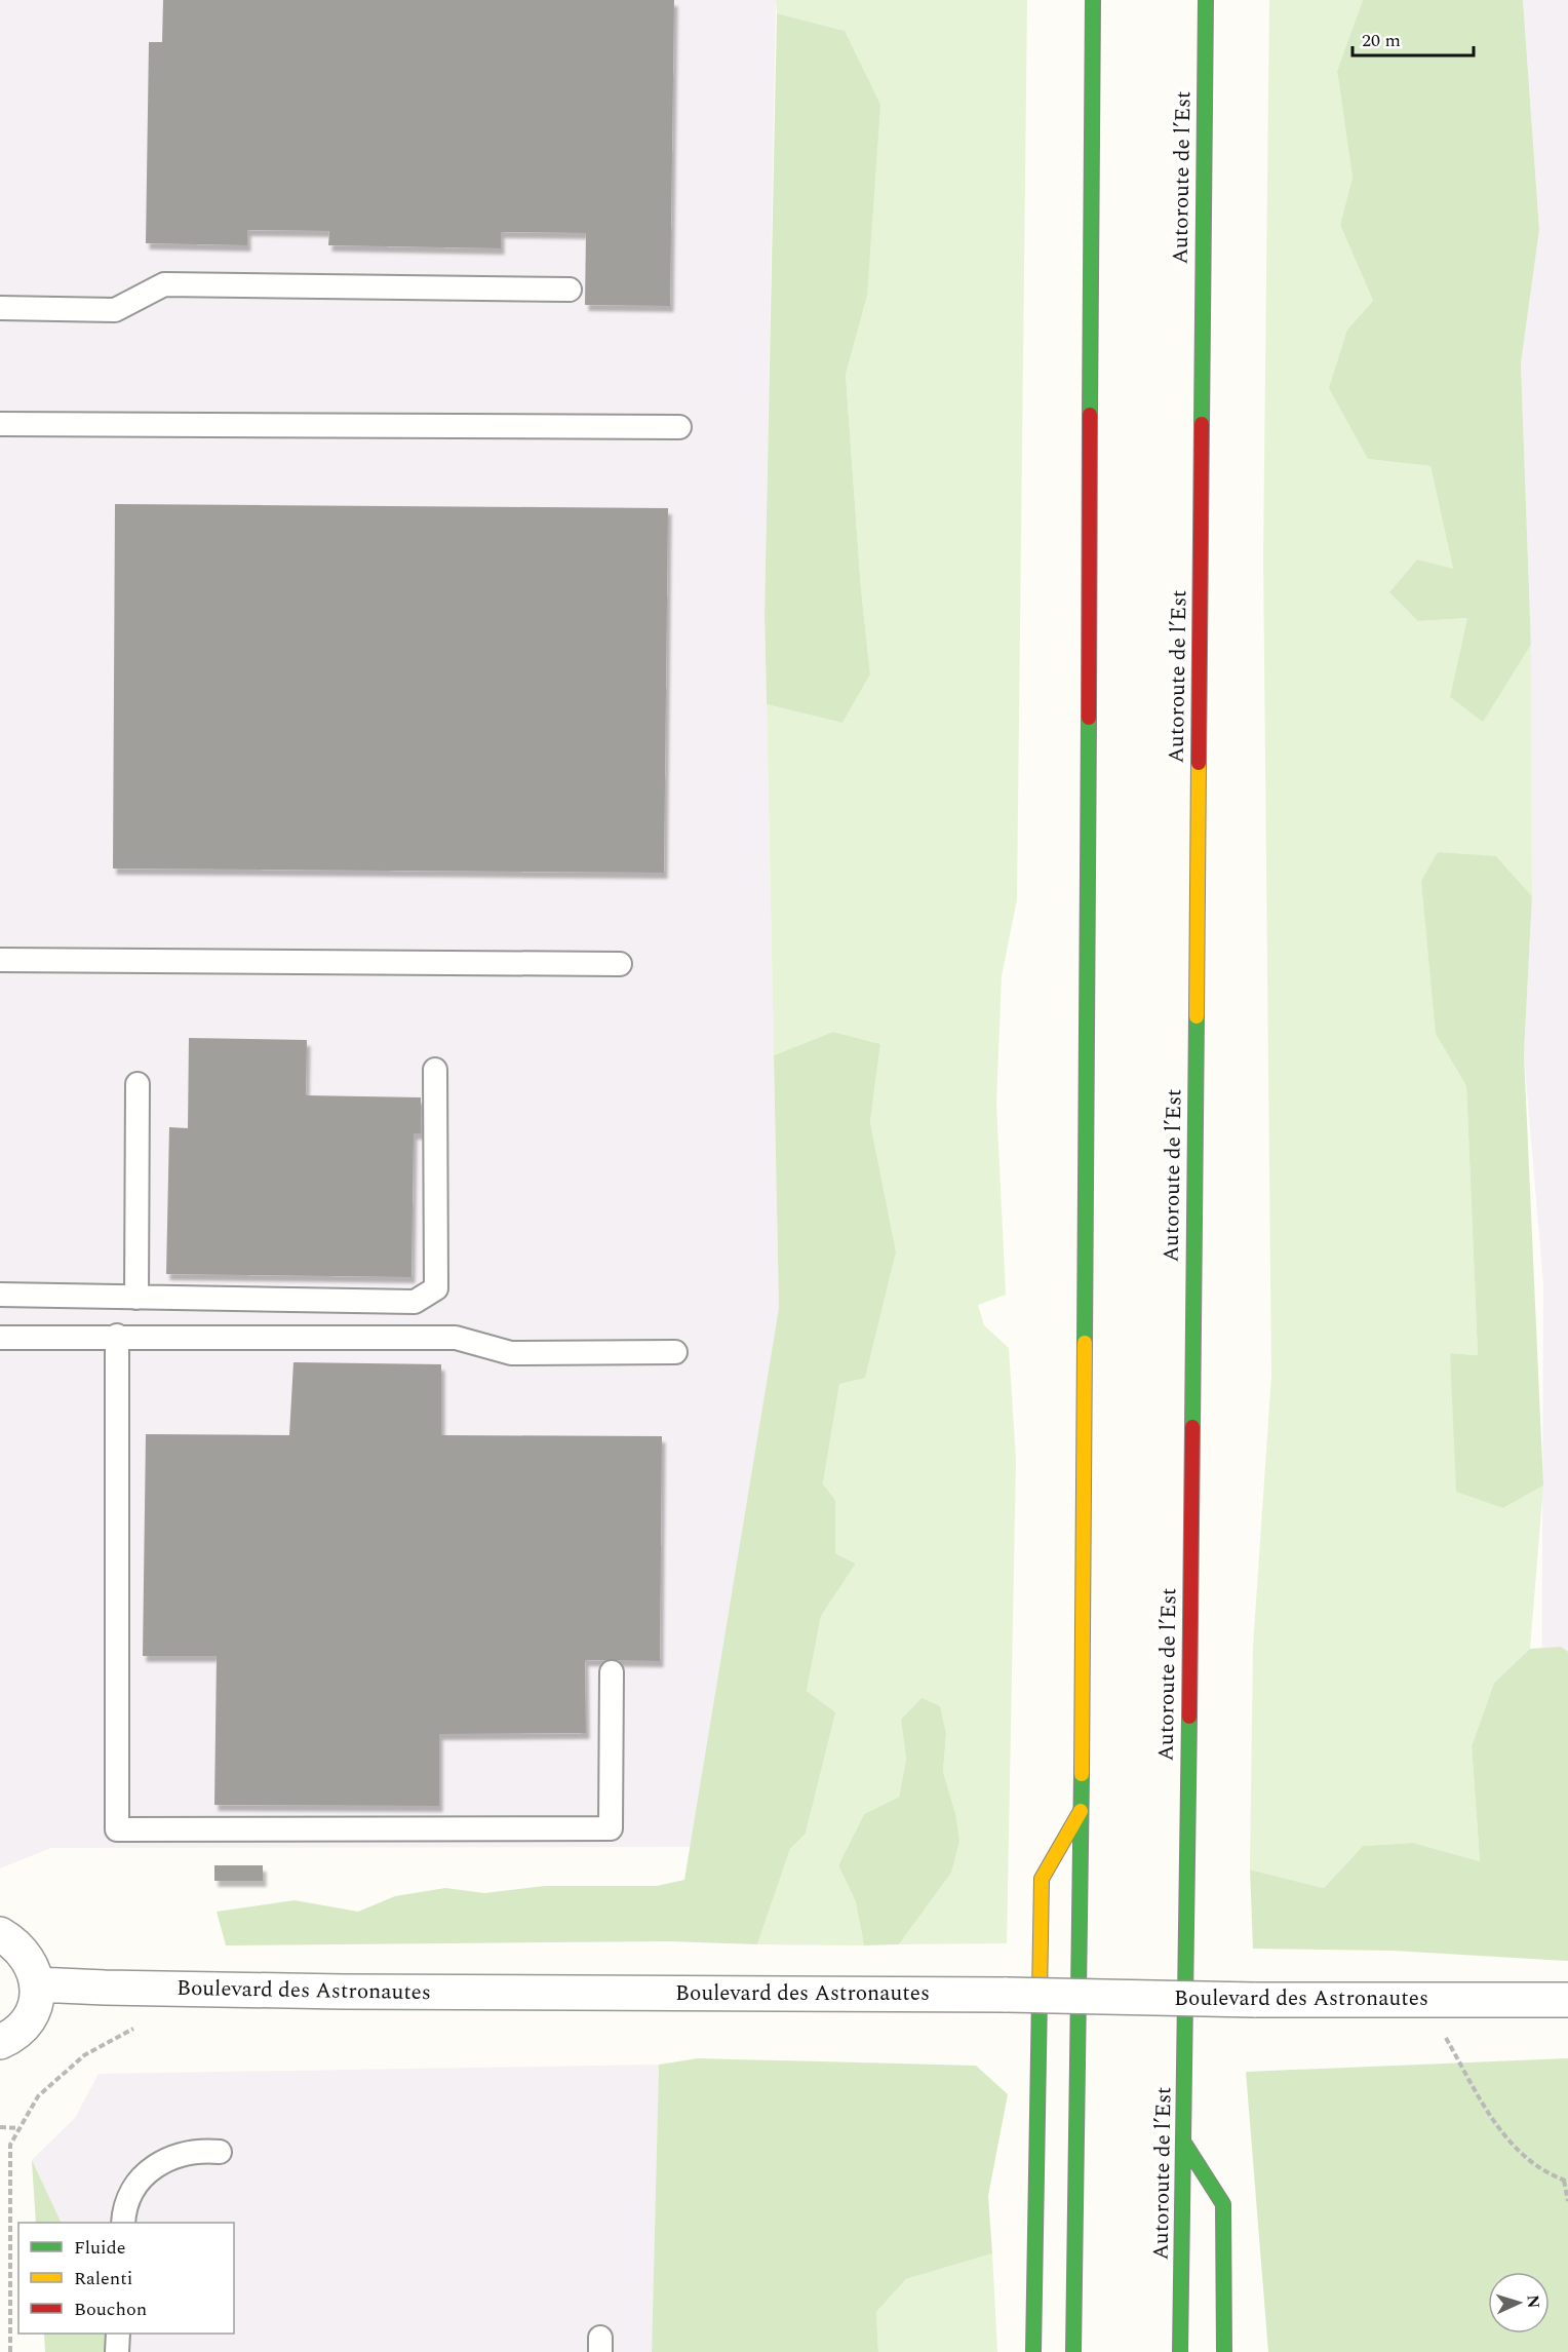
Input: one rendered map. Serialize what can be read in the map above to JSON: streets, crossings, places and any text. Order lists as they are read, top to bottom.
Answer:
{
  "streets": {
    "highway": ["Autoroute de l’Est"],
    "street": ["Boulevard des Astronautes"]
  },
  "legend": ["Fluide", "Ralenti", "Bouchon"],
  "scale_bar": "20 m",
  "north": "right"
}
